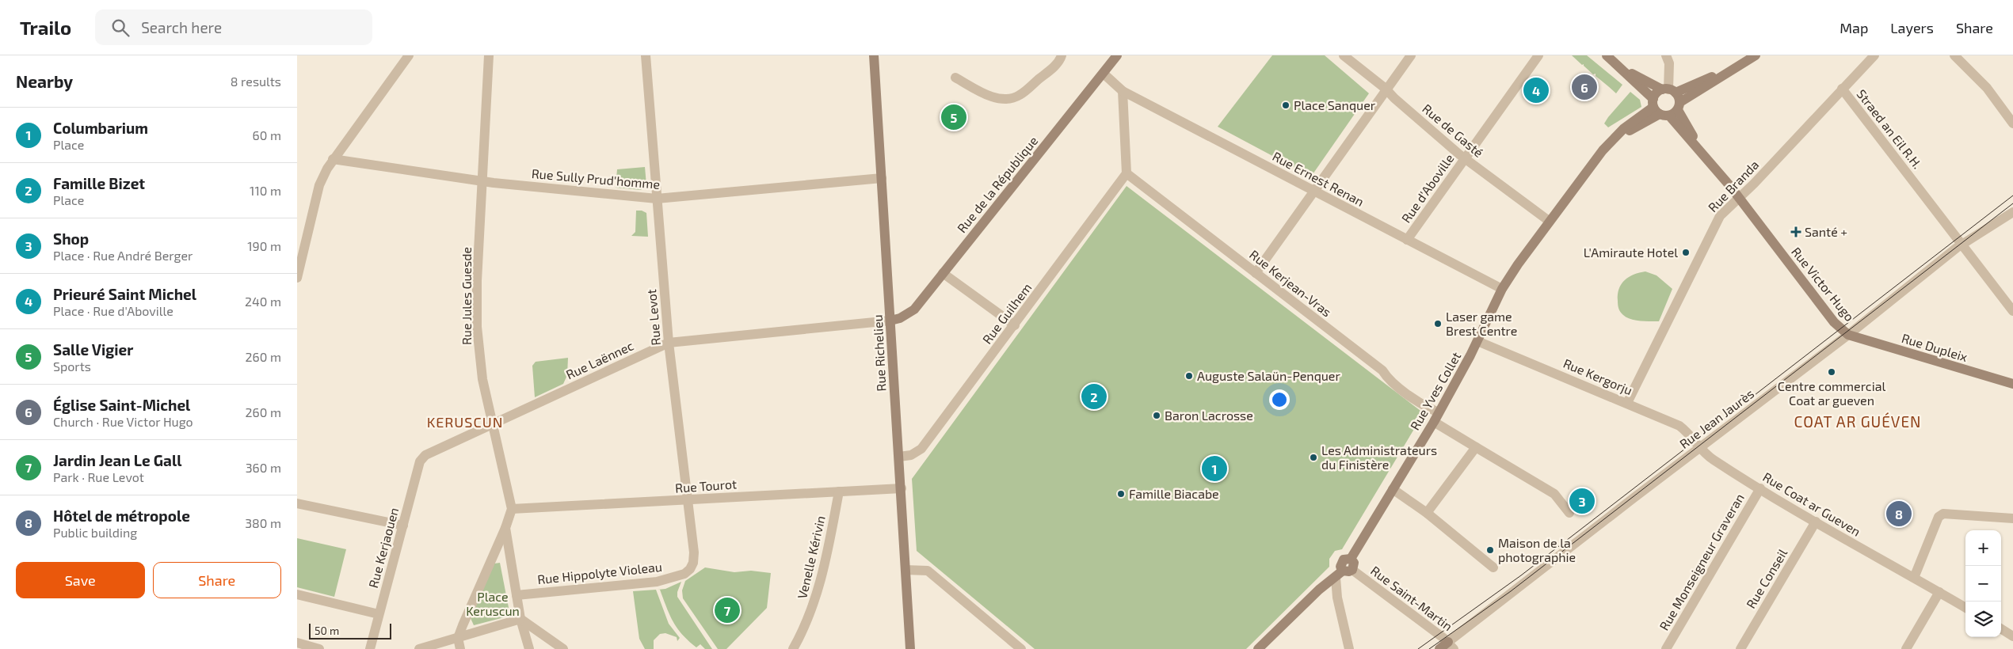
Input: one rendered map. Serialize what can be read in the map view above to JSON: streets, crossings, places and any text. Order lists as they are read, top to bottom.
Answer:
{
  "streets": {
    "street": [
      "Straed an Eil R.H.",
      "Rue de Gasté",
      "Rue Sully Prud'homme",
      "Rue Ernest Renan",
      "Rue de la République",
      "Rue Branda",
      "Rue d'Aboville",
      "Rue Kerjean-Vras",
      "Rue Victor Hugo",
      "Rue Jules Guesde",
      "Rue Guilhem",
      "Rue Levot",
      "Rue Dupleix",
      "Rue Richelieu",
      "Rue Laënnec",
      "Rue Kergorju",
      "Rue Yves Collet",
      "Rue Jean Jaurès",
      "Rue Tourot",
      "Rue Coat ar Gueven",
      "Rue Kerjaouen",
      "Venelle Kérivin",
      "Rue Monseigneur Graveran",
      "Rue Hippolyte Violeau",
      "Rue Conseil",
      "Rue Saint-Martin"
    ]
  },
  "crossings": [
    ["Straed an Eil R.H.", "Rue Branda"],
    ["Straed an Eil R.H.", "Rue Jean Jaurès"],
    ["Rue de Gasté", "Rue d'Aboville"],
    ["Rue de Gasté", "Rue Yves Collet"],
    ["Rue Sully Prud'homme", "Rue Jules Guesde"],
    ["Rue Sully Prud'homme", "Rue Levot"],
    ["Rue Sully Prud'homme", "Rue Richelieu"],
    ["Rue Ernest Renan", "Rue de la République"],
    ["Rue Ernest Renan", "Rue d'Aboville"],
    ["Rue Ernest Renan", "Rue Yves Collet"],
    ["Rue de la République", "Rue Richelieu"],
    ["Rue de la République", "Rue Laënnec"],
    ["Rue Branda", "Rue Victor Hugo"],
    ["Rue Branda", "Rue Kergorju"],
    ["Rue Kerjean-Vras", "Rue Guilhem"],
    ["Rue Kerjean-Vras", "Rue Yves Collet"],
    ["Rue Victor Hugo", "Rue Dupleix"],
    ["Rue Victor Hugo", "Rue Yves Collet"],
    ["Rue Victor Hugo", "Rue Jean Jaurès"],
    ["Rue Jules Guesde", "Rue Laënnec"],
    ["Rue Jules Guesde", "Rue Tourot"],
    ["Rue Guilhem", "Rue Richelieu"],
    ["Rue Levot", "Rue Laënnec"],
    ["Rue Levot", "Rue Tourot"],
    ["Rue Levot", "Rue Hippolyte Violeau"],
    ["Rue Dupleix", "Rue Jean Jaurès"],
    ["Rue Richelieu", "Rue Laënnec"],
    ["Rue Richelieu", "Rue Tourot"],
    ["Rue Laënnec", "Rue Kerjaouen"],
    ["Rue Kergorju", "Rue Yves Collet"],
    ["Rue Kergorju", "Rue Jean Jaurès"],
    ["Rue Kergorju", "Rue Coat ar Gueven"],
    ["Rue Yves Collet", "Rue Saint-Martin"],
    ["Rue Jean Jaurès", "Rue Coat ar Gueven"],
    ["Rue Jean Jaurès", "Rue Saint-Martin"],
    ["Rue Tourot", "Venelle Kérivin"],
    ["Rue Coat ar Gueven", "Rue Monseigneur Graveran"],
    ["Rue Coat ar Gueven", "Rue Conseil"]
  ],
  "districts": ["COAT AR GUÉVEN", "KERUSCUN"],
  "parks": ["Place Keruscun"],
  "places": {
    "other": [
      "Place Sanquer",
      "L'Amiraute Hotel",
      "Laser game Brest Centre",
      "Centre commercial Coat ar gueven",
      "Auguste Salaün-Penquer",
      "Baron Lacrosse",
      "Les Administrateurs du Finistère",
      "Famille Biacabe",
      "Maison de la photographie"
    ],
    "health": ["Santé +"]
  },
  "scale_bar": "50 m",
  "page": {
    "header": "Trailo",
    "search": "Search here",
    "nav": ["Map", "Layers", "Share"],
    "heading": ["Nearby", "8 results"],
    "pins": [
      "6",
      "4",
      "5",
      "2",
      "1",
      "3",
      "8",
      "7"
    ],
    "list": [
      {
        "mark": "1",
        "name": "Columbarium",
        "note": "Place",
        "value": "60 m"
      },
      {
        "mark": "2",
        "name": "Famille Bizet",
        "note": "Place",
        "value": "110 m"
      },
      {
        "mark": "3",
        "name": "Shop",
        "note": "Place · Rue André Berger",
        "value": "190 m"
      },
      {
        "mark": "4",
        "name": "Prieuré Saint Michel",
        "note": "Place · Rue d'Aboville",
        "value": "240 m"
      },
      {
        "mark": "5",
        "name": "Salle Vigier",
        "note": "Sports",
        "value": "260 m"
      },
      {
        "mark": "6",
        "name": "Église Saint-Michel",
        "note": "Church · Rue Victor Hugo",
        "value": "260 m"
      },
      {
        "mark": "7",
        "name": "Jardin Jean Le Gall",
        "note": "Park · Rue Levot",
        "value": "360 m"
      },
      {
        "mark": "8",
        "name": "Hôtel de métropole",
        "note": "Public building",
        "value": "380 m"
      }
    ],
    "map_buttons": ["+", "−"],
    "buttons": ["Save", "Share"],
    "scale": "50 m"
  }
}
